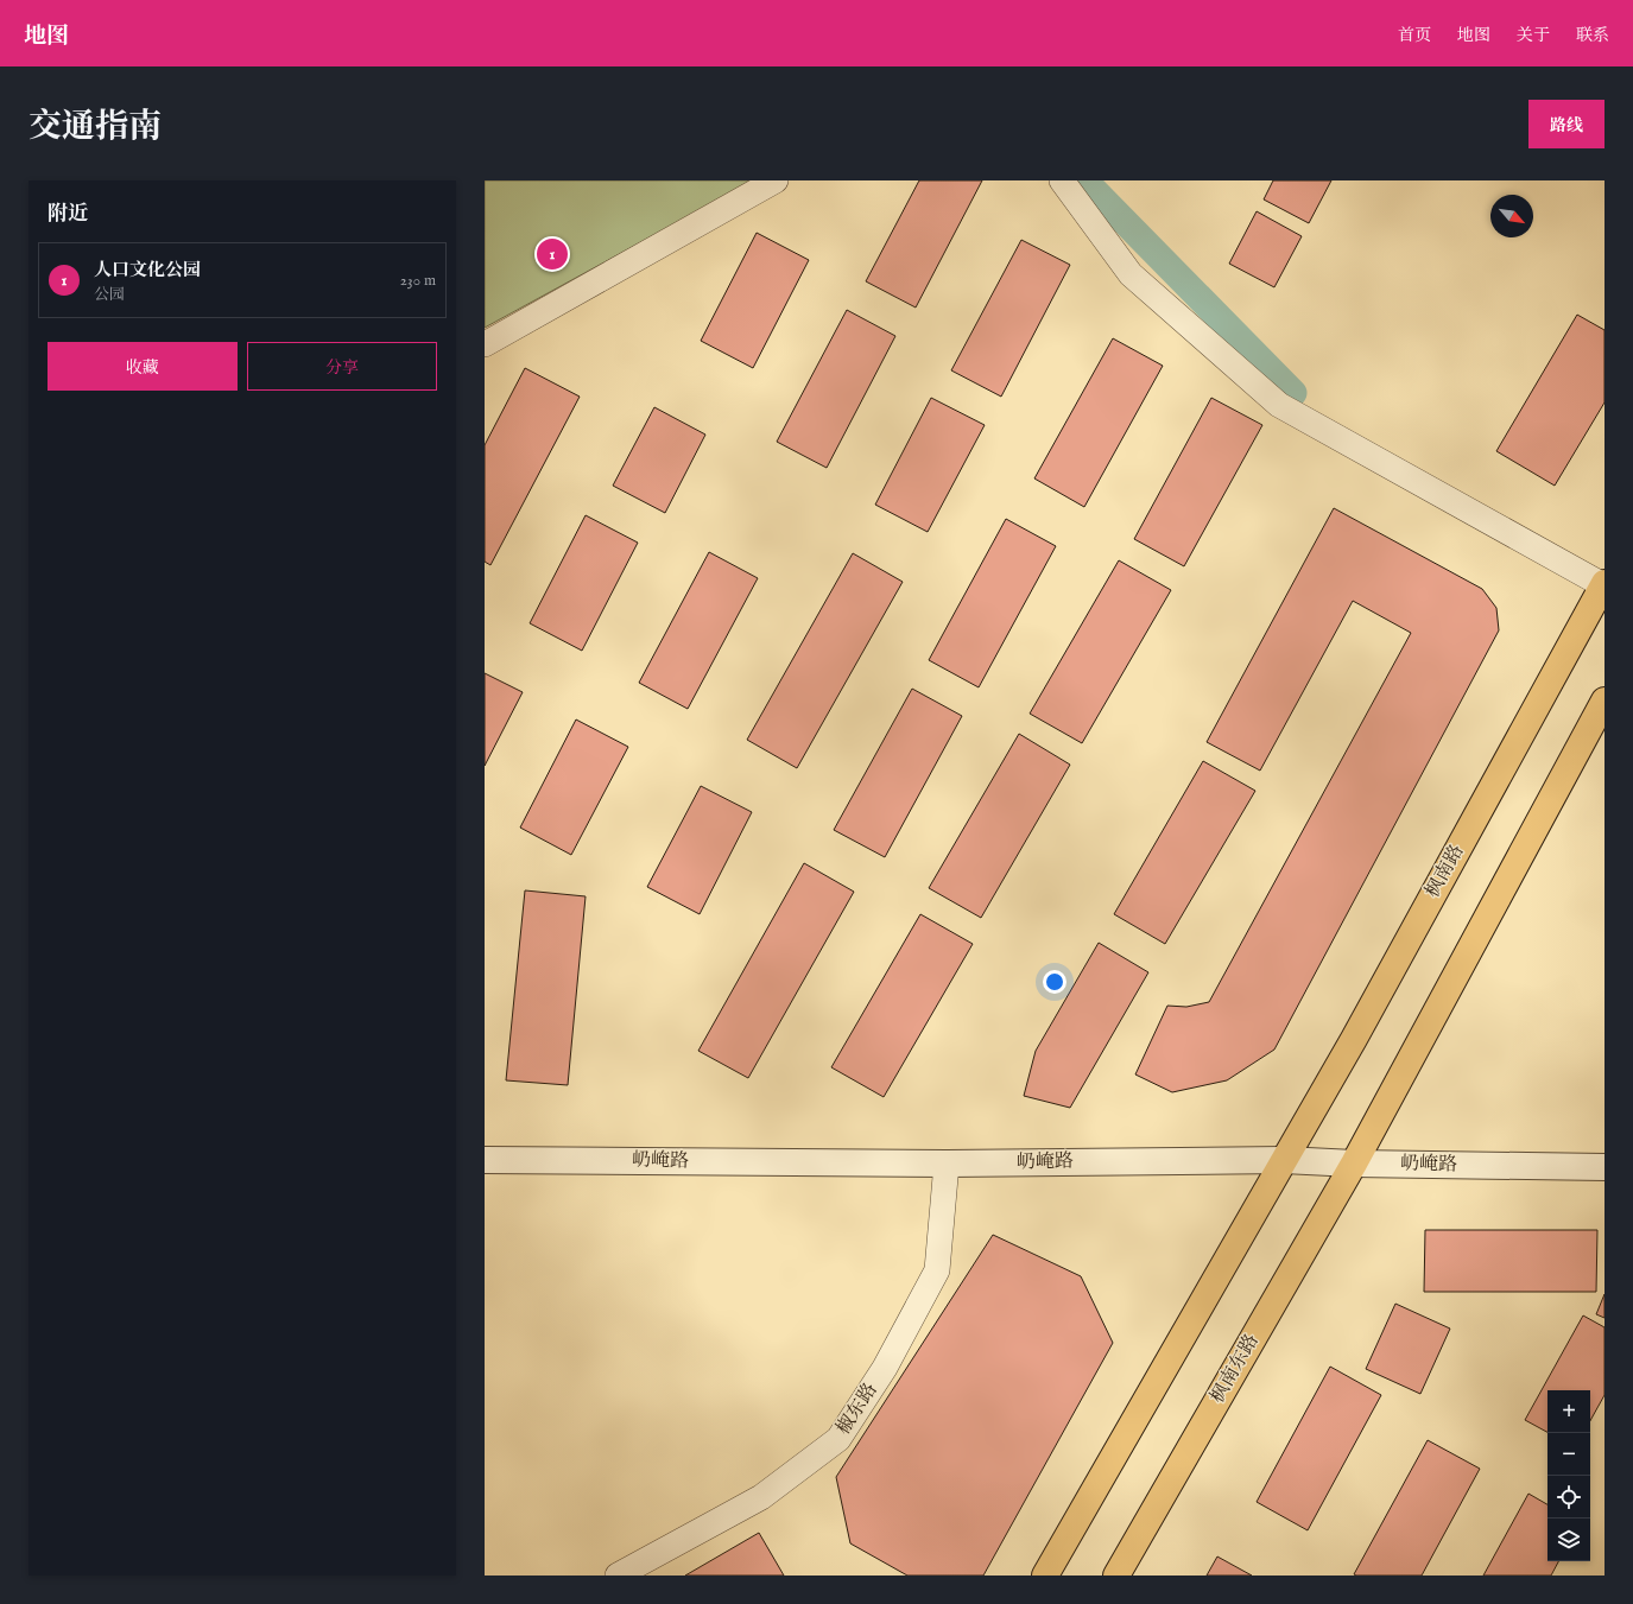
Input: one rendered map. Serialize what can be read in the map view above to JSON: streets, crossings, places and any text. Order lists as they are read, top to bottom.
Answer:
{
  "streets": {
    "main road": ["枫南路", "枫南东路"],
    "street": ["屷崦路", "椒东路"]
  },
  "crossings": [
    ["枫南路", "屷崦路"],
    ["屷崦路", "枫南东路"],
    ["屷崦路", "椒东路"]
  ],
  "north": "bottom right",
  "page": {
    "header": "地图",
    "nav": [
      "首页",
      "地图",
      "关于",
      "联系"
    ],
    "title": "交通指南",
    "buttons": [
      "路线",
      ["收藏", "分享"]
    ],
    "heading": "附近",
    "pins": "1",
    "list": [
      {
        "mark": "1",
        "name": "人口文化公园",
        "note": "公园",
        "value": "230 m"
      }
    ],
    "map_buttons": ["+", "−"]
  }
}
